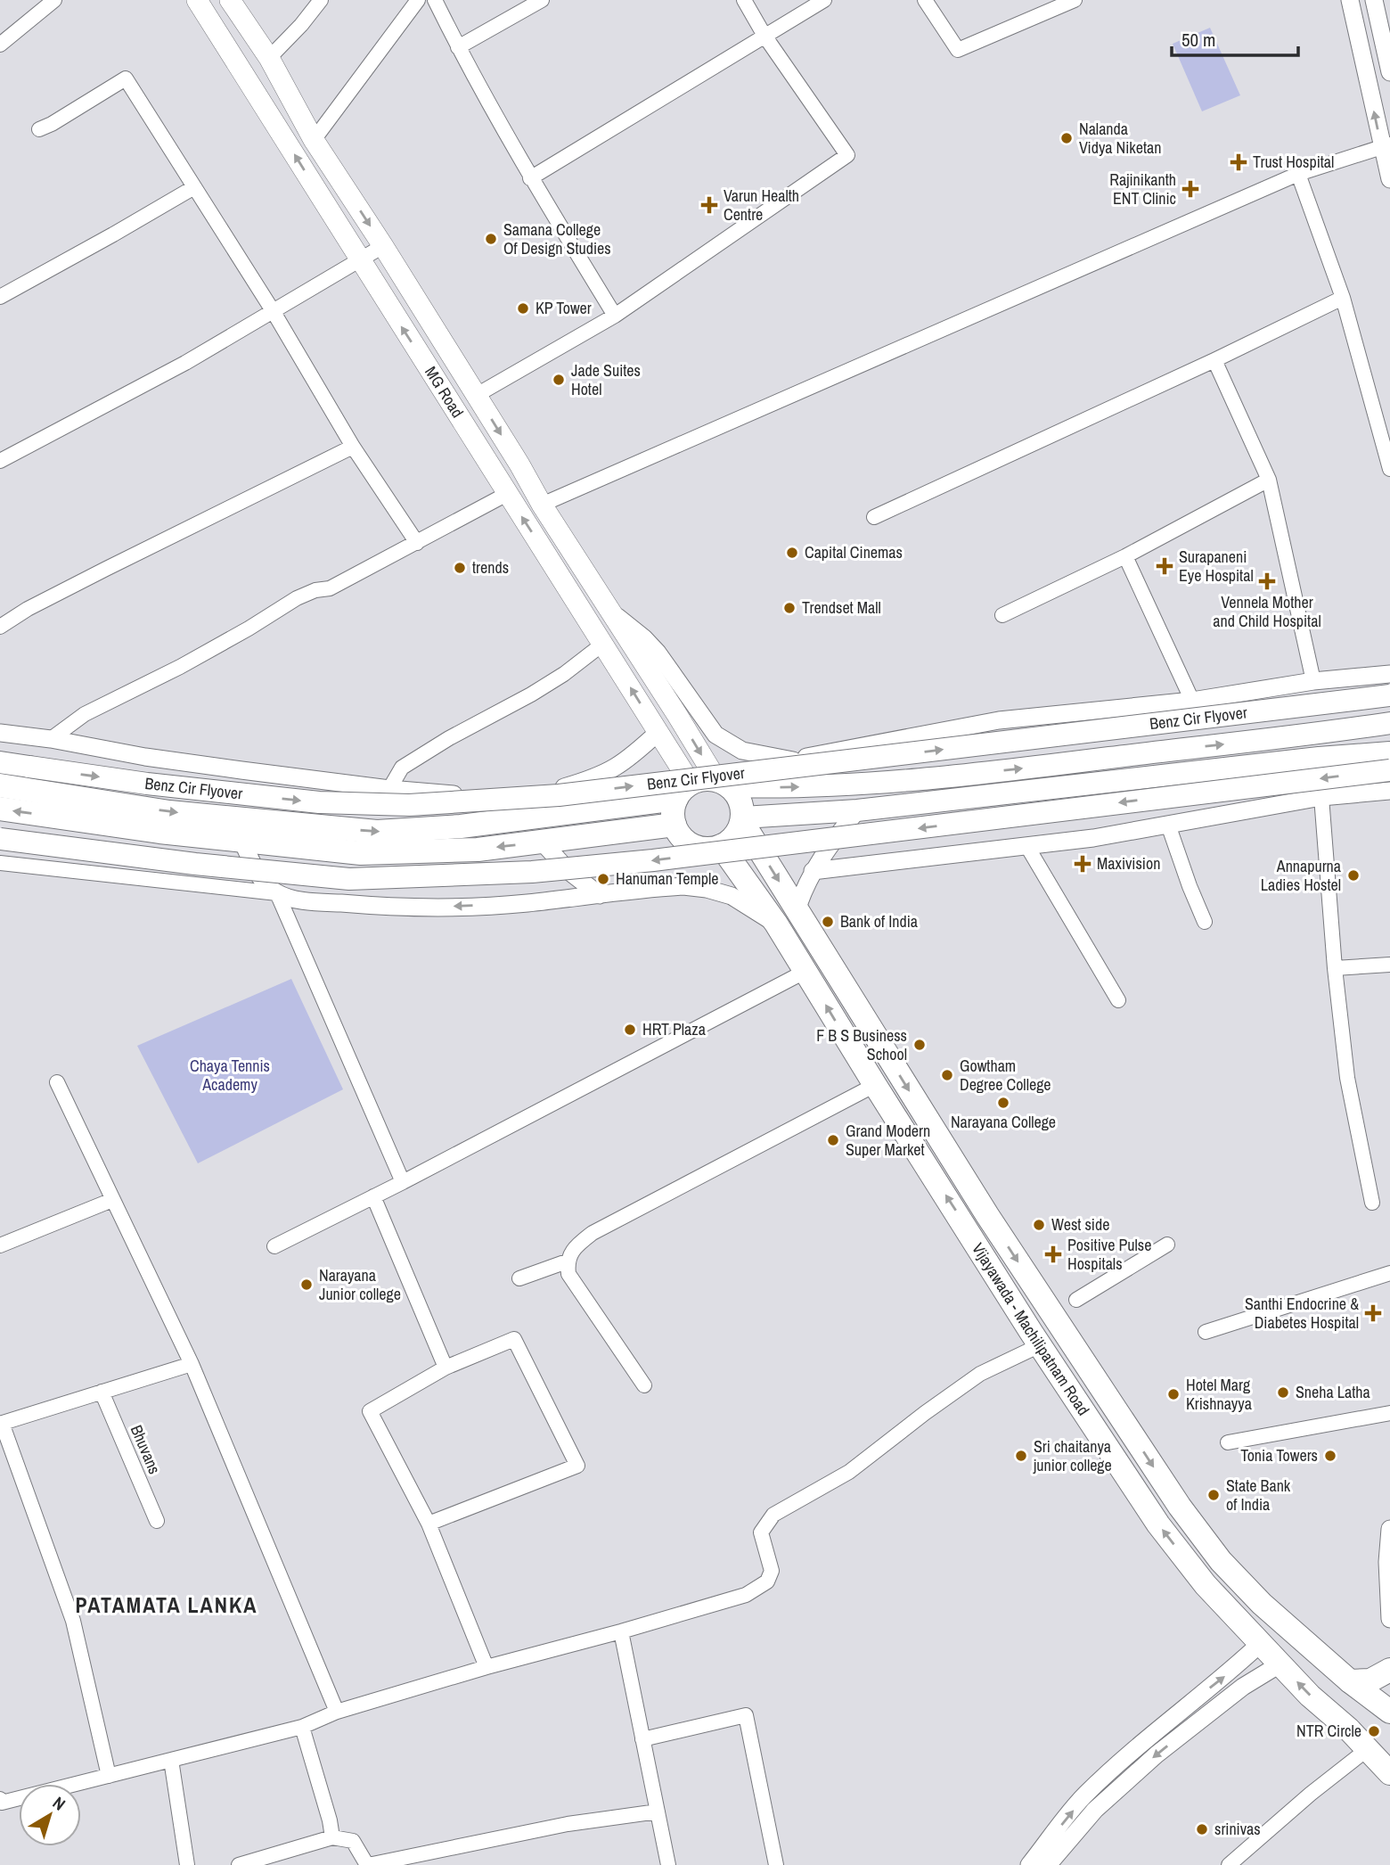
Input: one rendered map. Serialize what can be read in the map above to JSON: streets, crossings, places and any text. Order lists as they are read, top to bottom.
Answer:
{
  "streets": {
    "highway": ["Vijayawada - Machilipatnam Road"],
    "main road": ["MG Road", "Benz Cir Flyover"],
    "street": ["Bhuvans"]
  },
  "crossings": [
    ["MG Road", "Vijayawada - Machilipatnam Road"]
  ],
  "districts": ["PATAMATA LANKA"],
  "parks": ["Chaya Tennis Academy"],
  "places": {
    "other": [
      "Nalanda Vidya Niketan",
      "Samana College Of Design Studies",
      "KP Tower",
      "Jade Suites Hotel",
      "Capital Cinemas",
      "trends",
      "Trendset Mall",
      "Annapurna Ladies Hostel",
      "Hanuman Temple",
      "Bank of India",
      "HRT Plaza",
      "F B S Business School",
      "Gowtham Degree College",
      "Narayana College",
      "Grand Modern Super Market",
      "West side",
      "Narayana Junior college",
      "Sneha Latha",
      "Hotel Marg Krishnayya",
      "Sri chaitanya junior college",
      "Tonia Towers",
      "State Bank of India",
      "NTR Circle",
      "srinivas"
    ],
    "health": [
      "Trust Hospital",
      "Rajinikanth ENT Clinic",
      "Varun Health Centre",
      "Surapaneni Eye Hospital",
      "Vennela Mother and Child Hospital",
      "Maxivision",
      "Positive Pulse Hospitals",
      "Santhi Endocrine & Diabetes Hospital"
    ]
  },
  "scale_bar": "50 m",
  "north": "top right"
}
